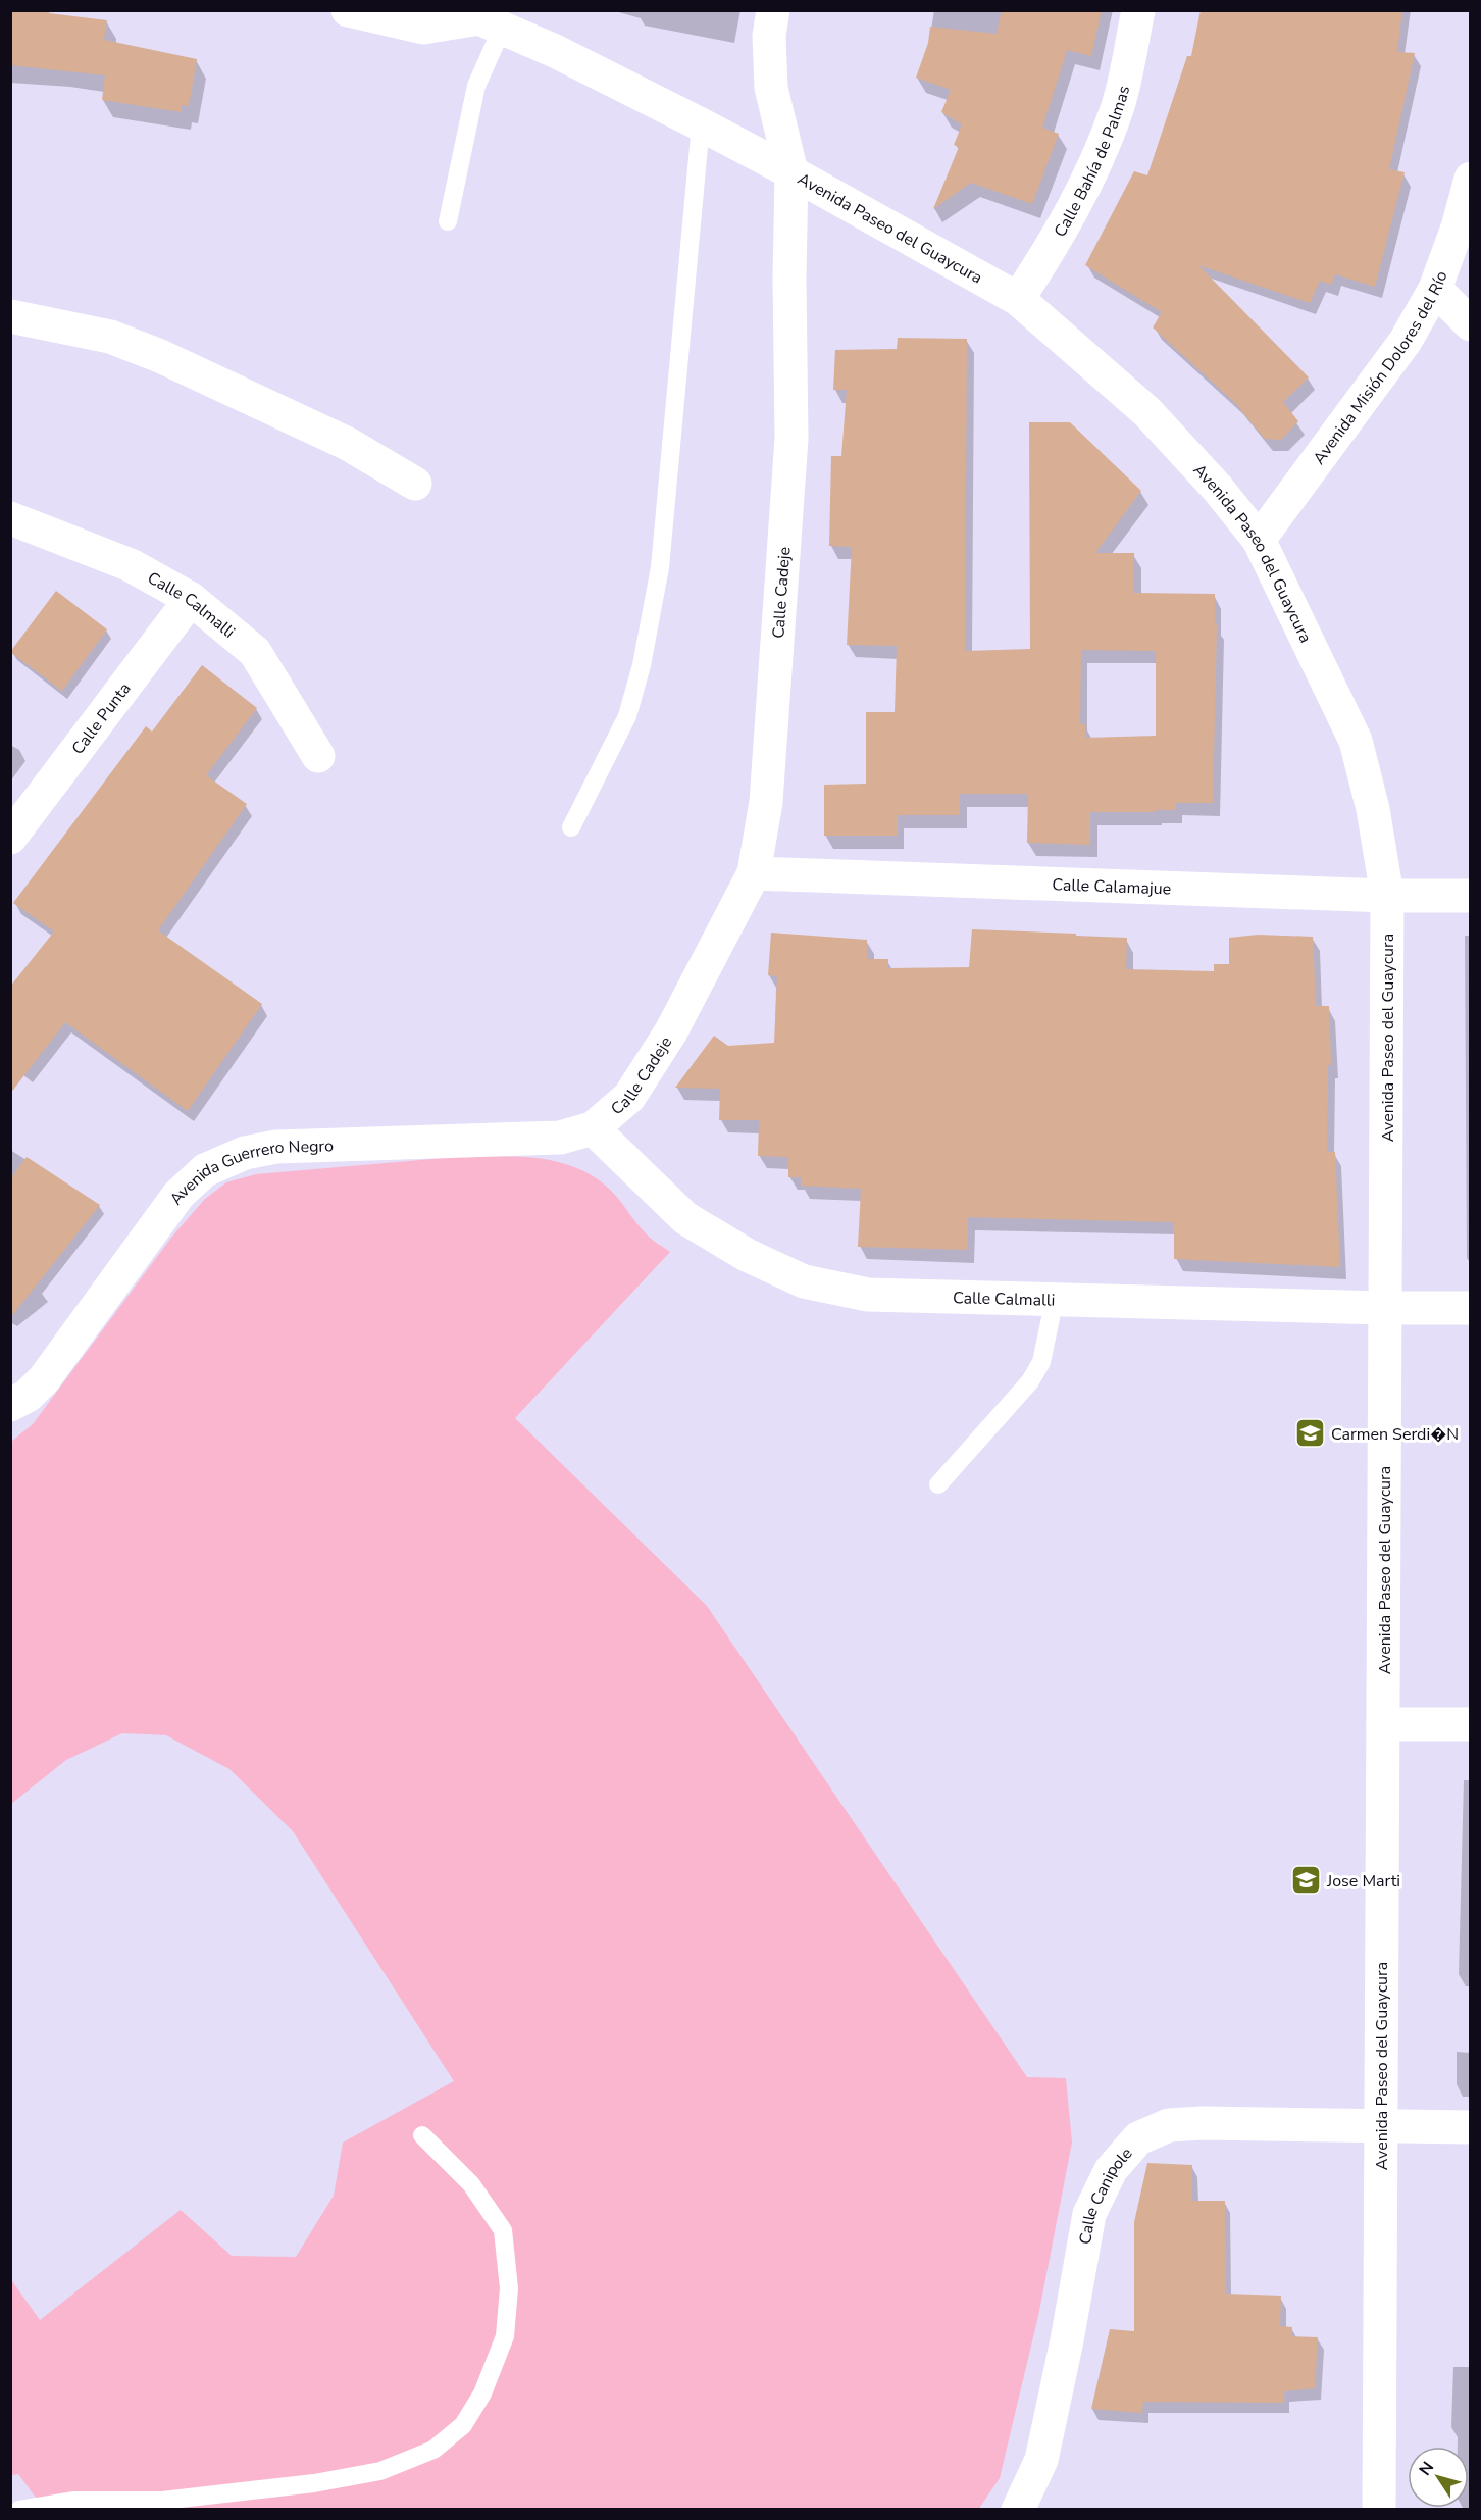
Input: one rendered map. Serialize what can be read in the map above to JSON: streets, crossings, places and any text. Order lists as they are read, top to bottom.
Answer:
{
  "streets": {
    "street": [
      "Calle Bahía de Palmas",
      "Avenida Paseo del Guaycura",
      "Avenida Misión Dolores del Río",
      "Calle Cadeje",
      "Calle Calmalli",
      "Calle Punta",
      "Calle Calamajue",
      "Avenida Guerrero Negro",
      "Calle Canipole"
    ]
  },
  "crossings": [
    ["Calle Bahía de Palmas", "Avenida Paseo del Guaycura"],
    ["Avenida Paseo del Guaycura", "Avenida Misión Dolores del Río"],
    ["Avenida Paseo del Guaycura", "Calle Cadeje"],
    ["Avenida Paseo del Guaycura", "Calle Calmalli"],
    ["Avenida Paseo del Guaycura", "Calle Calamajue"],
    ["Avenida Paseo del Guaycura", "Calle Canipole"],
    ["Calle Cadeje", "Calle Calmalli"],
    ["Calle Cadeje", "Calle Calamajue"],
    ["Calle Cadeje", "Avenida Guerrero Negro"],
    ["Calle Calmalli", "Calle Punta"],
    ["Calle Calmalli", "Avenida Guerrero Negro"]
  ],
  "places": {
    "school or university": ["Carmen Serdi�N", "Jose Marti"]
  },
  "north": "top left"
}
